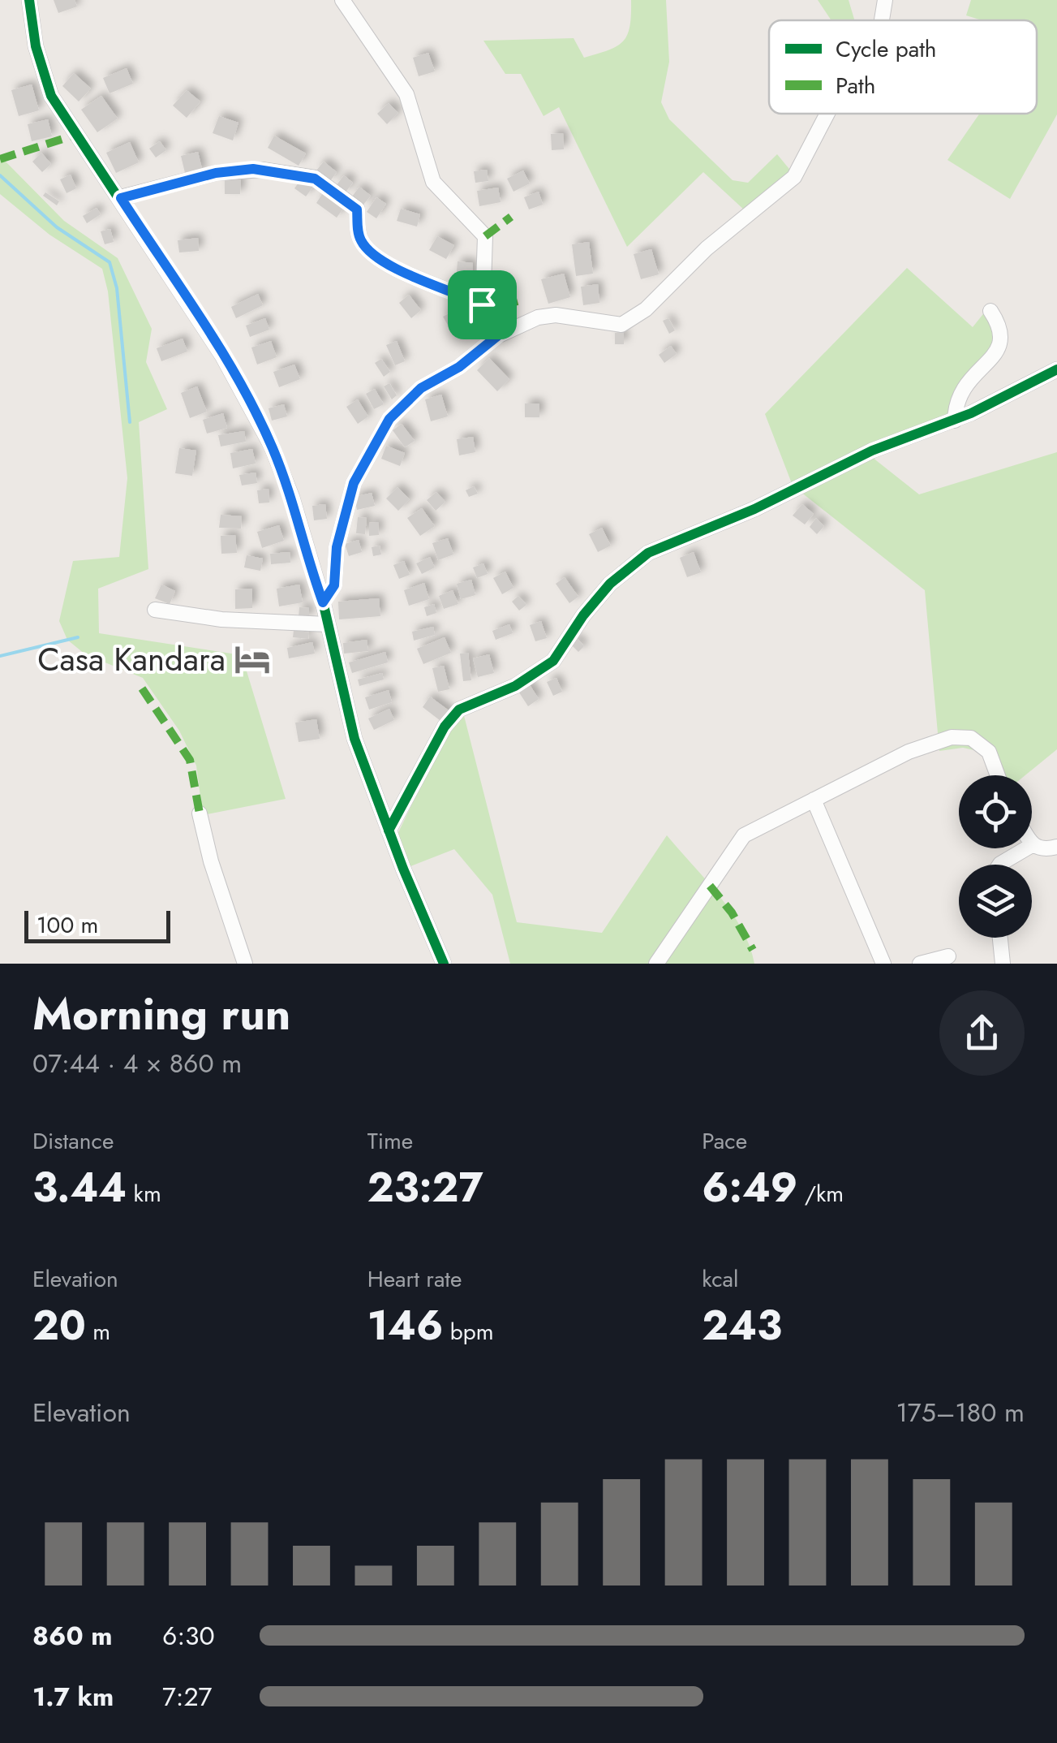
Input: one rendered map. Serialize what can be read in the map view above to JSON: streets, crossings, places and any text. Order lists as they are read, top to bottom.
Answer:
{
  "places": {
    "hotel": ["Casa Kandara"]
  },
  "legend": ["Cycle path", "Path"],
  "scale_bar": "100 m",
  "page": {
    "scale": "100 m",
    "heading": ["Morning run", "07:44 · 4 × 860 m"],
    "stats": [
      ["Distance", "3.44 km"],
      ["Time", "23:27"],
      ["Pace", "6:49 /km"],
      ["Elevation", "20 m"],
      ["Heart rate", "146 bpm"],
      ["kcal", "243"]
    ],
    "chart": ["Elevation", "175–180 m"],
    "list": [
      {
        "name": "860 m",
        "note": "6:30"
      },
      {
        "name": "1.7 km",
        "note": "7:27"
      }
    ]
  }
}
